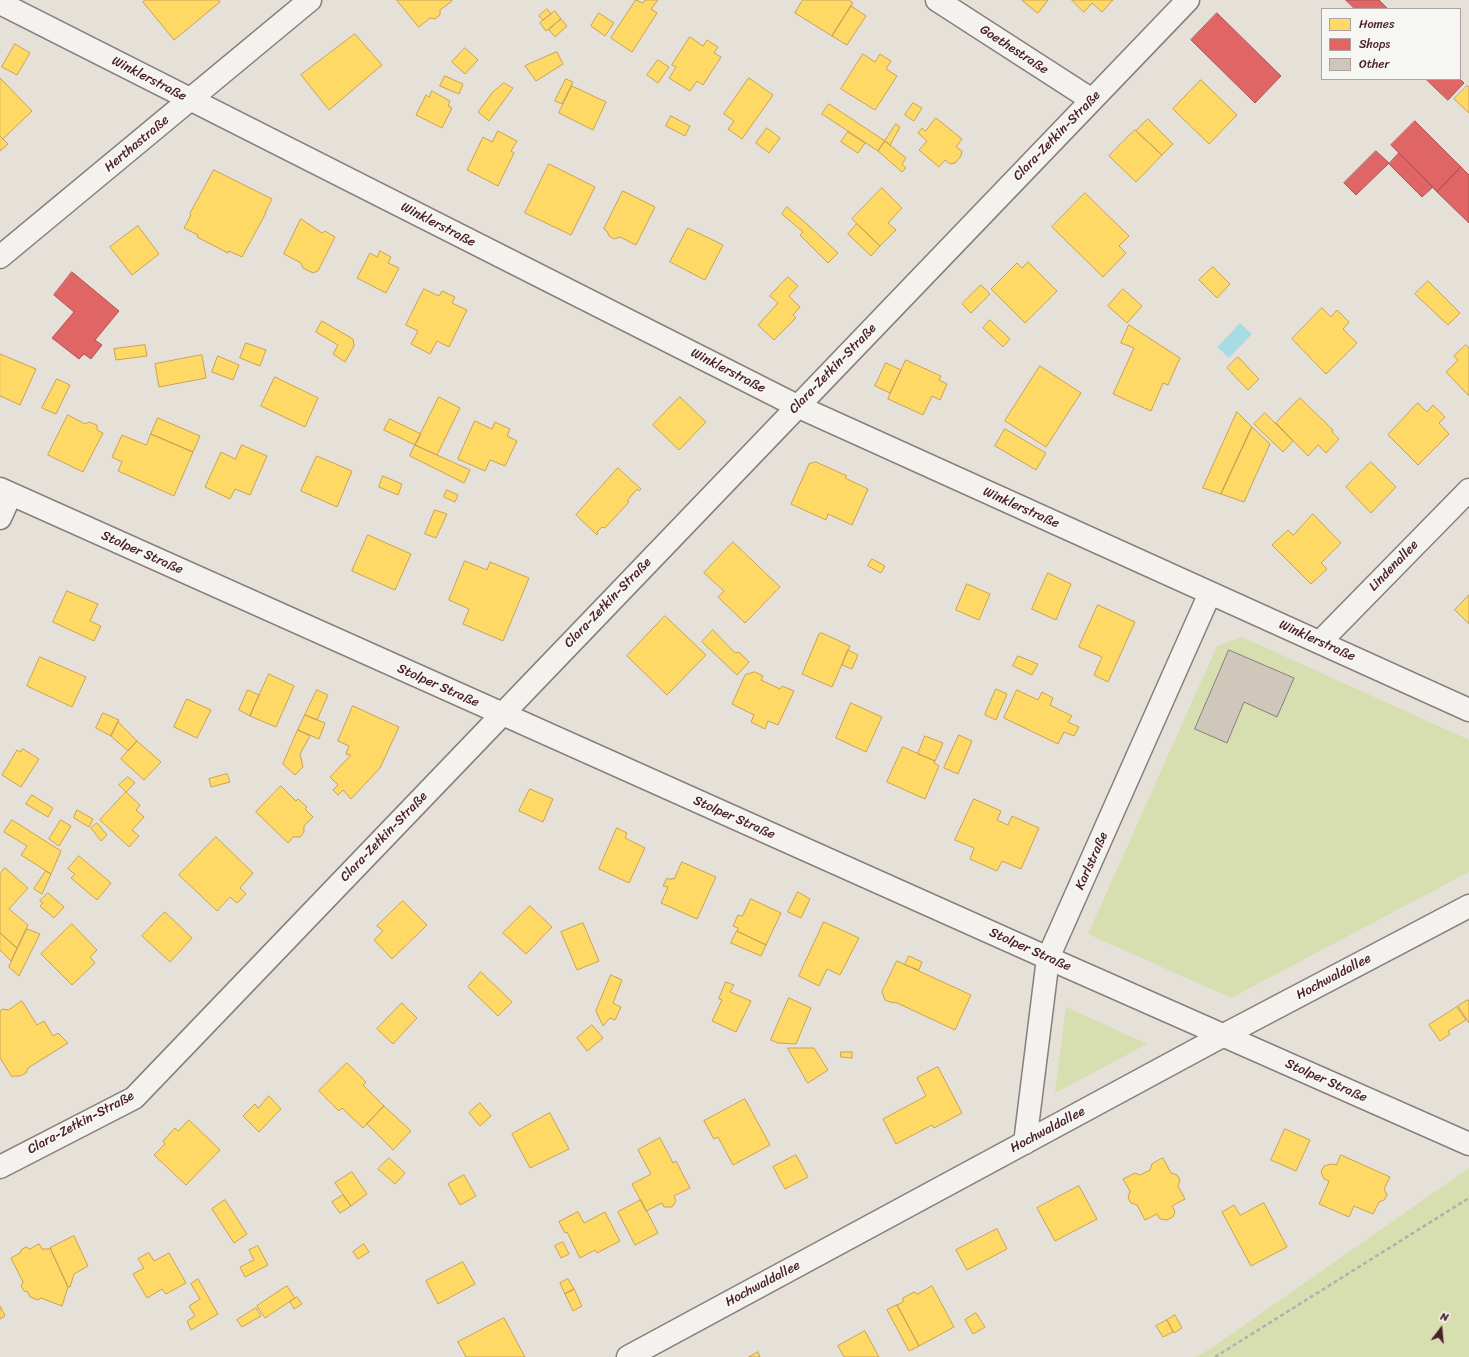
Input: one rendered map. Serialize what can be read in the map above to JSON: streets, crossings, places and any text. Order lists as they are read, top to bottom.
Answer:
{
  "streets": {
    "street": [
      "Goethestraße",
      "Winklerstraße",
      "Clara-Zetkin-Straße",
      "Herthastraße",
      "Stolper Straße",
      "Lindenallee",
      "Karlstraße",
      "Hochwaldallee"
    ]
  },
  "crossings": [
    ["Goethestraße", "Clara-Zetkin-Straße"],
    ["Winklerstraße", "Clara-Zetkin-Straße"],
    ["Winklerstraße", "Herthastraße"],
    ["Winklerstraße", "Lindenallee"],
    ["Winklerstraße", "Karlstraße"],
    ["Clara-Zetkin-Straße", "Stolper Straße"],
    ["Stolper Straße", "Karlstraße"],
    ["Stolper Straße", "Hochwaldallee"],
    ["Karlstraße", "Hochwaldallee"]
  ],
  "legend": ["Homes", "Shops", "Other"],
  "north": "top"
}
